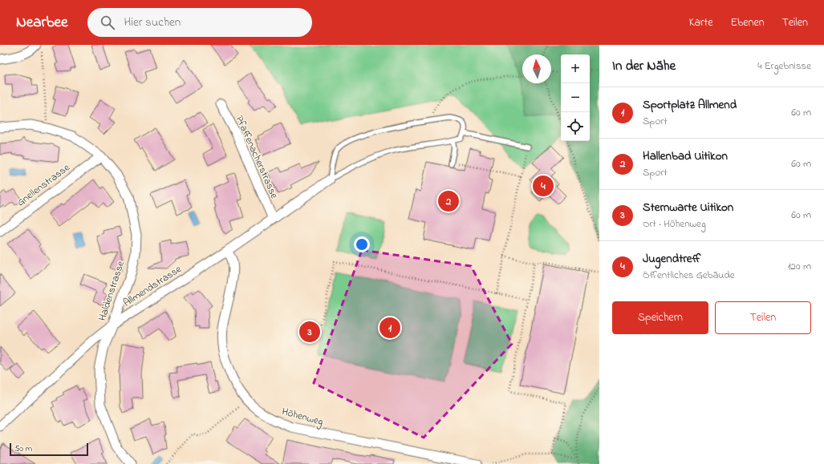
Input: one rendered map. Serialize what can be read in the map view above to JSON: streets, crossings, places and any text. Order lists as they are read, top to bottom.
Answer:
{
  "streets": {
    "street": [
      "Pfaffenacherstrasse",
      "Gnellenstrasse",
      "Allmendstrasse",
      "Haldenstrasse",
      "Höhenweg"
    ]
  },
  "crossings": [
    ["Pfaffenacherstrasse", "Allmendstrasse"],
    ["Gnellenstrasse", "Haldenstrasse"],
    ["Allmendstrasse", "Haldenstrasse"],
    ["Allmendstrasse", "Höhenweg"]
  ],
  "scale_bar": "50 m",
  "north": "top",
  "page": {
    "header": "Nearbee",
    "search": "Hier suchen",
    "nav": ["Karte", "Ebenen", "Teilen"],
    "heading": ["In der Nähe", "4 Ergebnisse"],
    "map_buttons": ["+", "−"],
    "list": [
      {
        "mark": "1",
        "name": "Sportplatz Allmend",
        "note": "Sport",
        "value": "60 m"
      },
      {
        "mark": "2",
        "name": "Hallenbad Uitikon",
        "note": "Sport",
        "value": "60 m"
      },
      {
        "mark": "3",
        "name": "Sternwarte Uitikon",
        "note": "Ort · Höhenweg",
        "value": "60 m"
      },
      {
        "mark": "4",
        "name": "Jugendtreff",
        "note": "Öffentliches Gebäude",
        "value": "120 m"
      }
    ],
    "pins": [
      "4",
      "2",
      "1",
      "3"
    ],
    "buttons": ["Speichern", "Teilen"],
    "scale": "50 m"
  }
}
